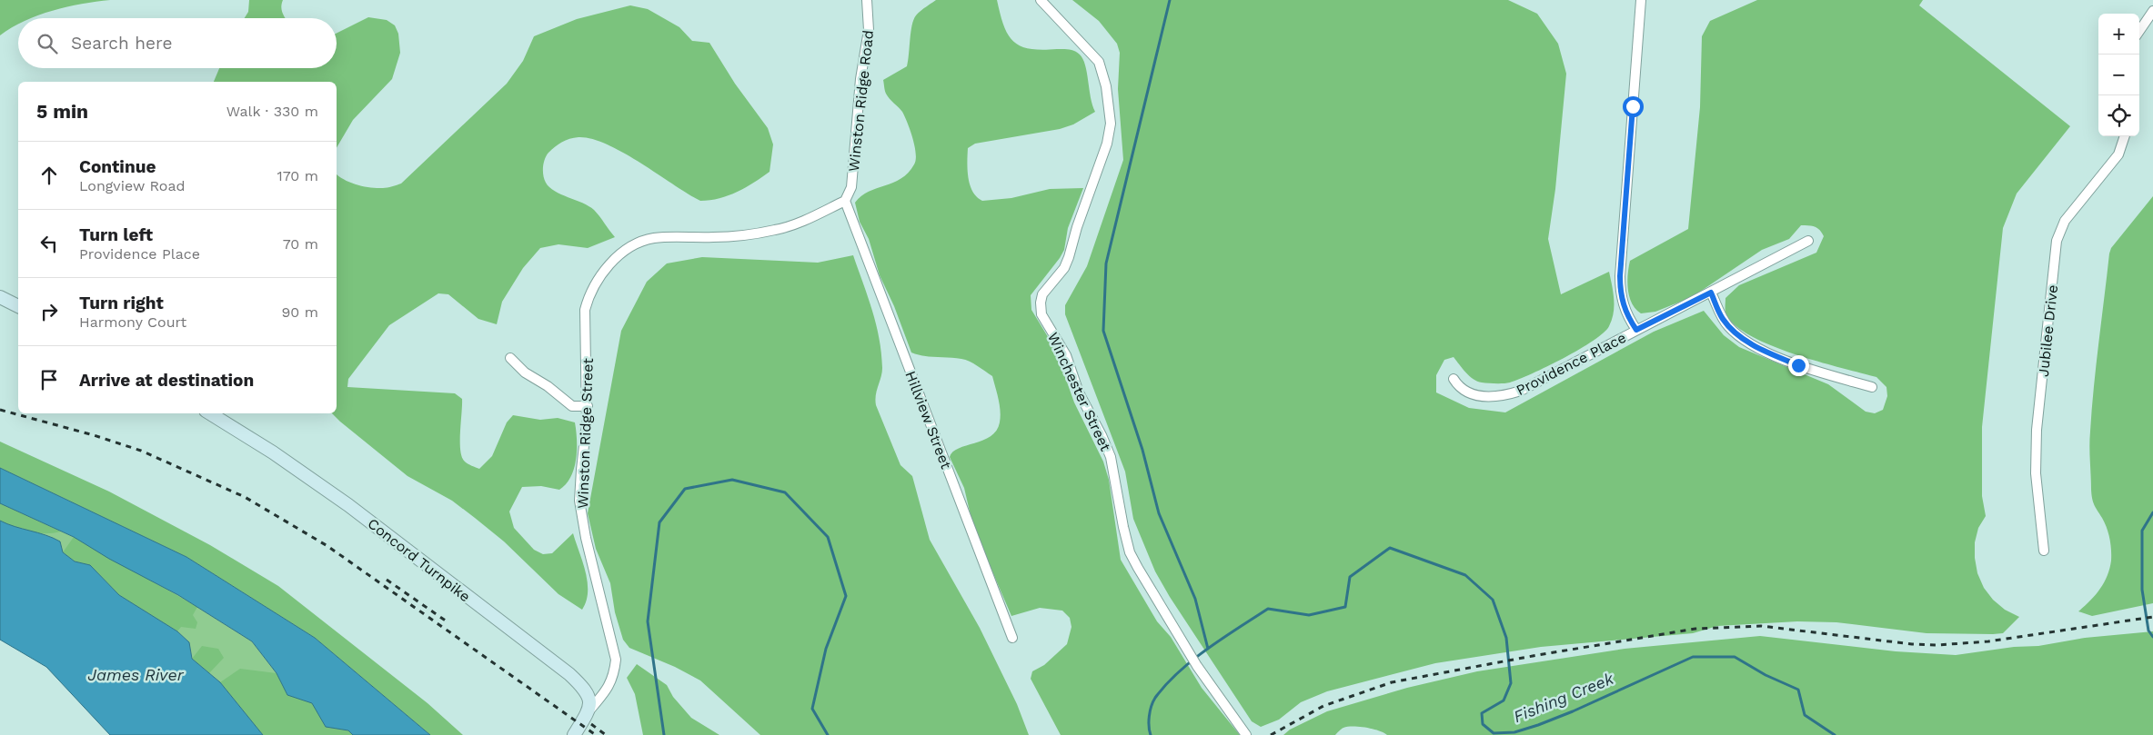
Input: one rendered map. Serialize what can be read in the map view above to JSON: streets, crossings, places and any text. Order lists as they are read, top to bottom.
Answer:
{
  "streets": {
    "street": [
      "Winston Ridge Road",
      "Jubilee Drive",
      "Providence Place",
      "Winchester Street",
      "Hillview Street",
      "Winston Ridge Street",
      "Concord Turnpike"
    ]
  },
  "crossings": [
    ["Winston Ridge Road", "Hillview Street"],
    ["Winston Ridge Road", "Winston Ridge Street"],
    ["Hillview Street", "Winston Ridge Street"],
    ["Winston Ridge Street", "Concord Turnpike"]
  ],
  "water": ["James River", "Fishing Creek"],
  "page": {
    "map_buttons": ["+", "−"],
    "search": "Search here",
    "heading": ["5 min", "Walk · 330 m"],
    "list": [
      ["Continue", "Longview Road", "170 m"],
      ["Turn left", "Providence Place", "70 m"],
      ["Turn right", "Harmony Court", "90 m"],
      "Arrive at destination"
    ]
  }
}
